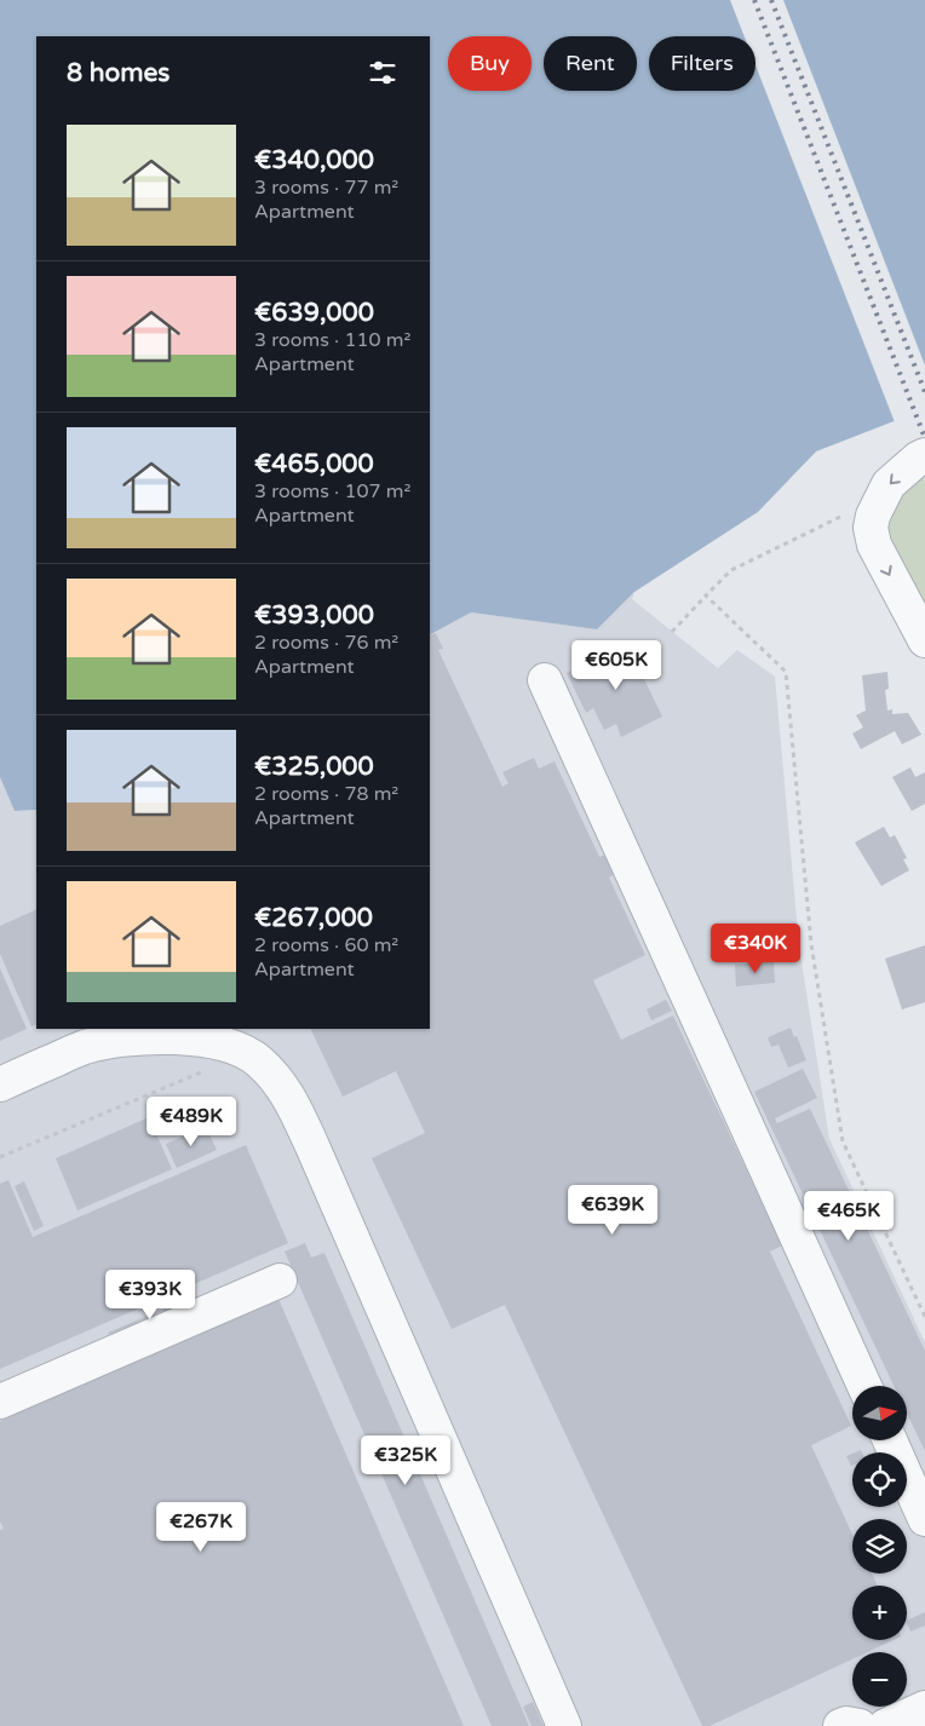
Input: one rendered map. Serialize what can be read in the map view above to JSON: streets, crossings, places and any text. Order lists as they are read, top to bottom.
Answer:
{
  "north": "right",
  "page": {
    "chip": ["Buy", "Rent", "Filters"],
    "heading": "8 homes",
    "list": [
      {
        "name": "€340,000",
        "note": "3 rooms · 77 m² · Apartment"
      },
      {
        "name": "€639,000",
        "note": "3 rooms · 110 m² · Apartment"
      },
      {
        "name": "€465,000",
        "note": "3 rooms · 107 m² · Apartment"
      },
      {
        "name": "€393,000",
        "note": "2 rooms · 76 m² · Apartment"
      },
      {
        "name": "€325,000",
        "note": "2 rooms · 78 m² · Apartment"
      },
      {
        "name": "€267,000",
        "note": "2 rooms · 60 m² · Apartment"
      }
    ],
    "price": [
      "€605K",
      "€340K",
      "€489K",
      "€639K",
      "€465K",
      "€393K",
      "€325K",
      "€267K"
    ],
    "map_buttons": ["+", "−"]
  }
}
